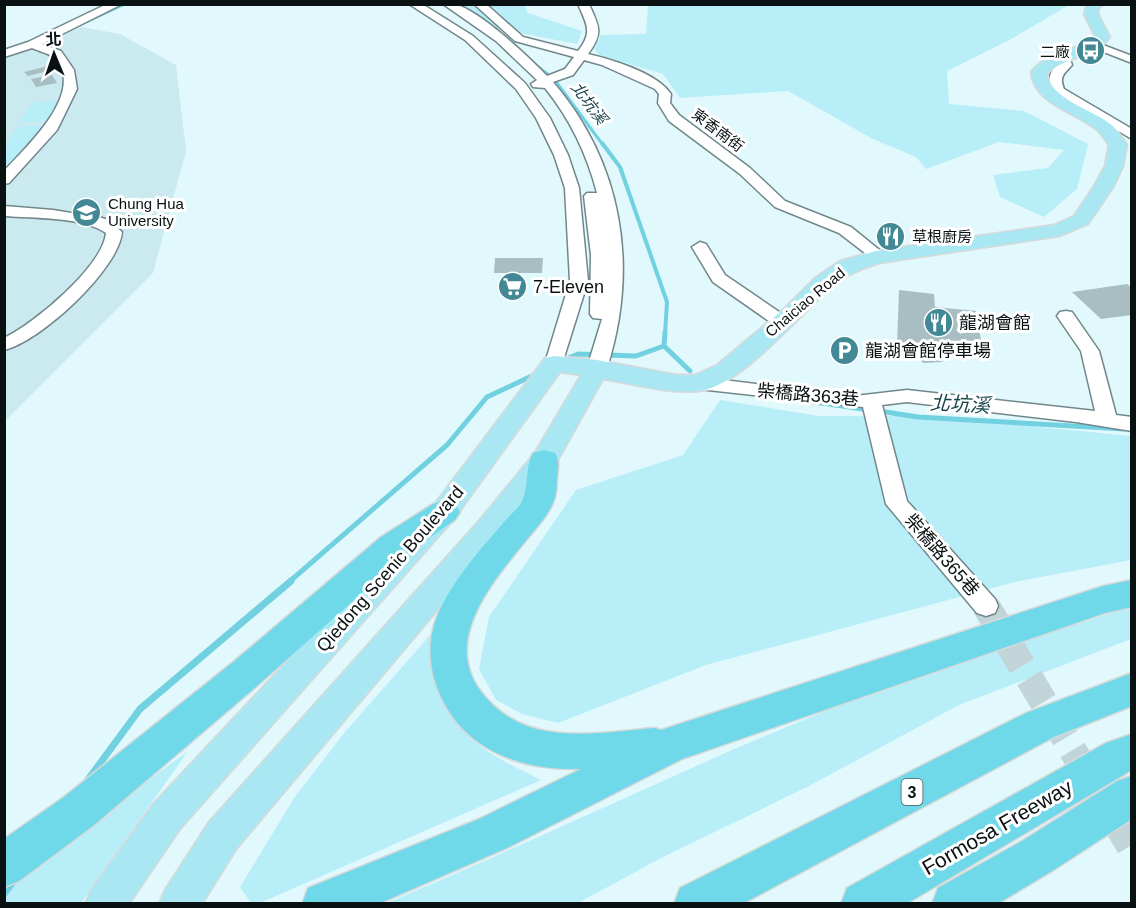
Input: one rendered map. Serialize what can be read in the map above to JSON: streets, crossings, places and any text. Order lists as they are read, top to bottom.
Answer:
{
  "streets": {
    "highway": ["3", "Formosa Freeway"],
    "main road": ["Chaiciao Road", "Qiedong Scenic Boulevard"],
    "street": ["東香南街", "柴橋路363巷", "柴橋路365巷"]
  },
  "crossings": [
    ["東香南街", "Chaiciao Road"],
    ["Chaiciao Road", "柴橋路363巷"],
    ["Chaiciao Road", "Qiedong Scenic Boulevard"],
    ["柴橋路363巷", "柴橋路365巷"]
  ],
  "water": ["北坑溪"],
  "places": {
    "bus stop": ["二廠"],
    "school or university": ["Chung Hua University"],
    "restaurant": ["草根廚房", "龍湖會館"],
    "supermarket": ["7-Eleven"],
    "parking": ["龍湖會館停車場"]
  },
  "north": "top"
}
